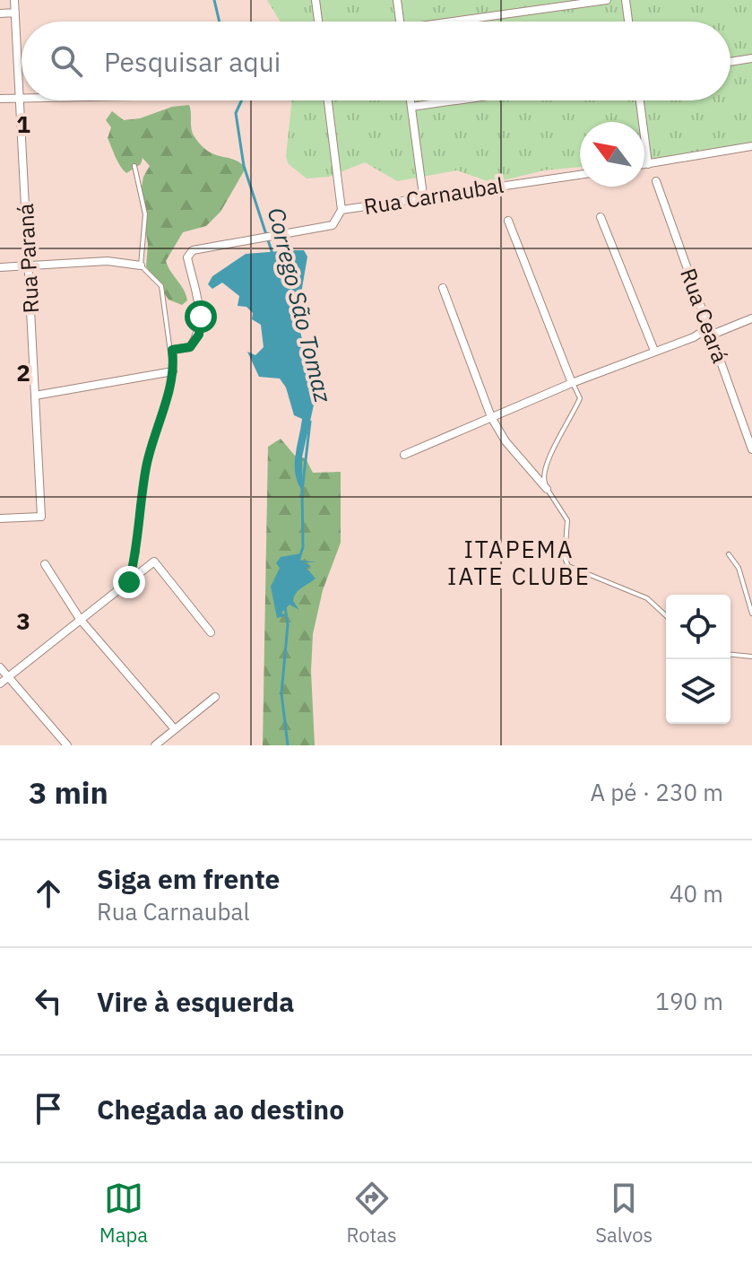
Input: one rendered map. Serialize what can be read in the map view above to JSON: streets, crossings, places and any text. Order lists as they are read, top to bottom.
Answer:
{
  "streets": {
    "street": ["Rua Carnaubal", "Rua Paraná", "Rua Ceará"]
  },
  "districts": ["ITAPEMA IATE CLUBE"],
  "water": ["Corrego São Tomaz"],
  "north": "top left",
  "page": {
    "search": "Pesquisar aqui",
    "heading": ["3 min", "A pé · 230 m"],
    "list": [
      ["Siga em frente", "Rua Carnaubal", "40 m"],
      ["Vire à esquerda", "190 m"],
      "Chegada ao destino"
    ],
    "nav": ["Mapa", "Rotas", "Salvos"]
  },
  "grid": {
    "rows": ["1", "2", "3"]
  }
}
